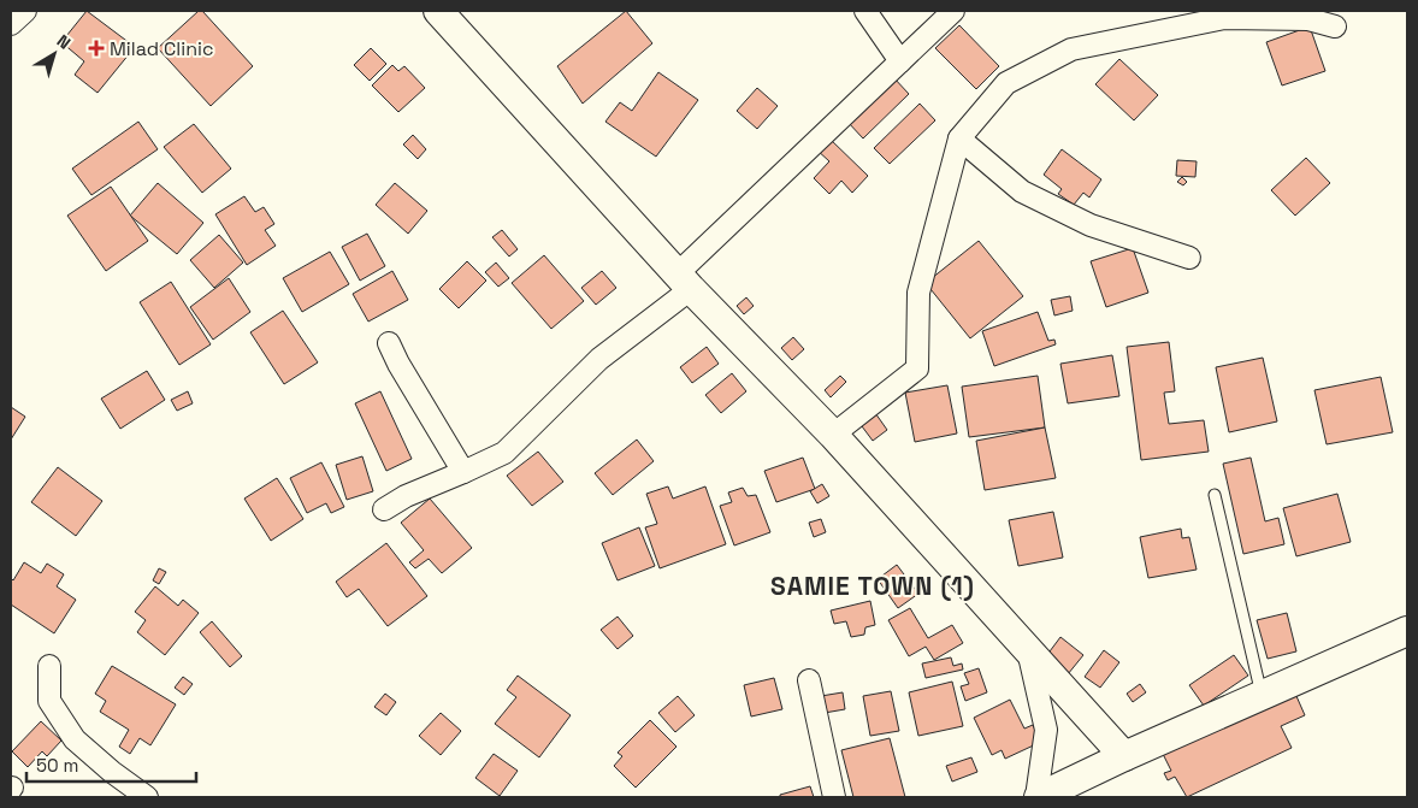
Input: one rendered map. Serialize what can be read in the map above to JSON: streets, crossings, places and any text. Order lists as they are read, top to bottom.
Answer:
{
  "districts": ["SAMIE TOWN (1)"],
  "places": {
    "health": ["Milad Clinic"]
  },
  "scale_bar": "50 m",
  "north": "top right"
}
